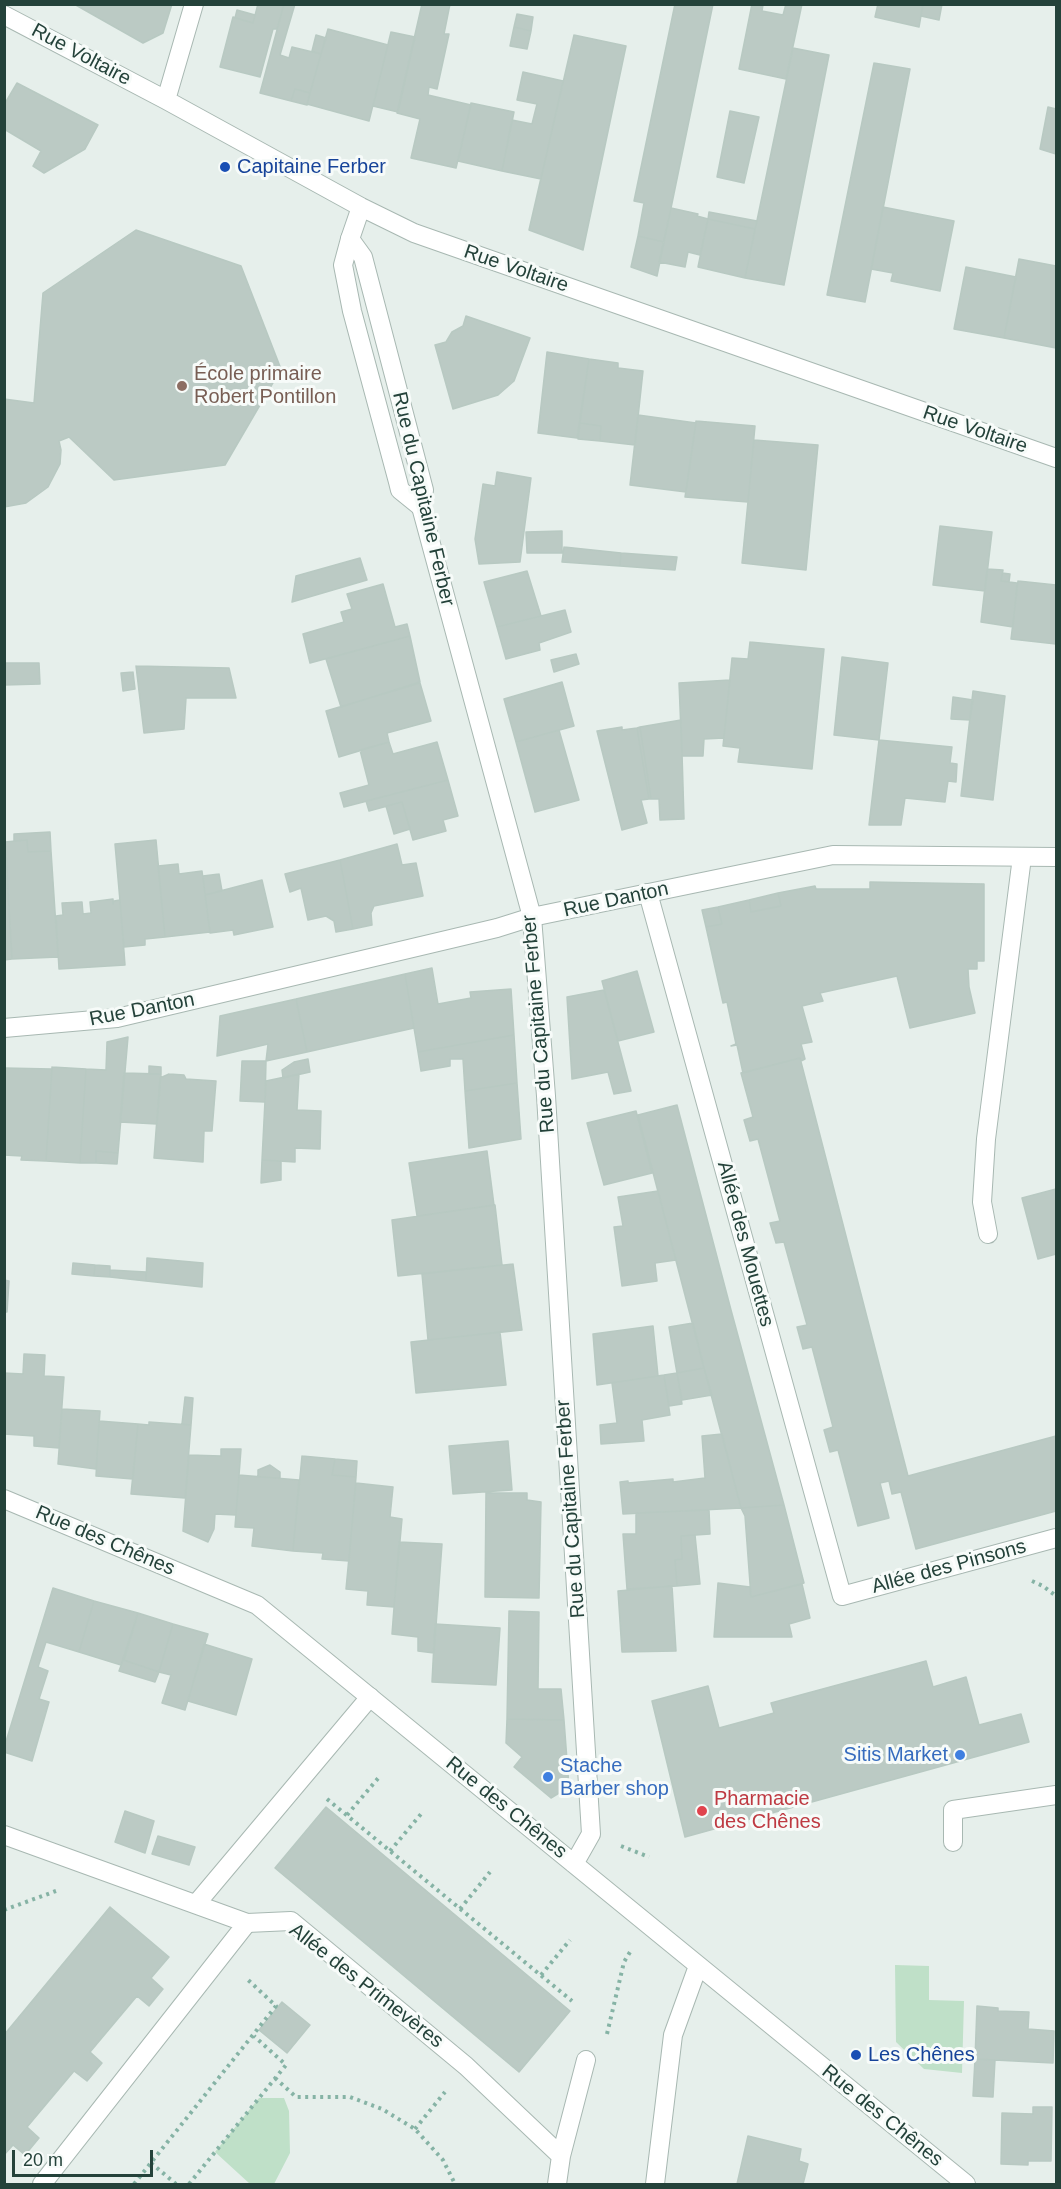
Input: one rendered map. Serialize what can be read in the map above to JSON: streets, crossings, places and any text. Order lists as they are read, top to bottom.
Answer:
{
  "streets": {
    "street": [
      "Rue Voltaire",
      "Rue du Capitaine Ferber",
      "Rue Danton",
      "Allée des Mouettes",
      "Rue des Chênes",
      "Allée des Pinsons",
      "Allée des Primevères"
    ]
  },
  "crossings": [
    ["Rue Voltaire", "Rue du Capitaine Ferber"],
    ["Rue du Capitaine Ferber", "Rue Danton"],
    ["Rue du Capitaine Ferber", "Rue des Chênes"],
    ["Rue Danton", "Allée des Mouettes"],
    ["Allée des Mouettes", "Allée des Pinsons"]
  ],
  "places": [
    "Capitaine Ferber",
    "École primaire Robert Pontillon",
    "Sitis Market",
    "Stache Barber shop",
    "Pharmacie des Chênes",
    "Les Chênes"
  ],
  "scale_bar": "20 m"
}
